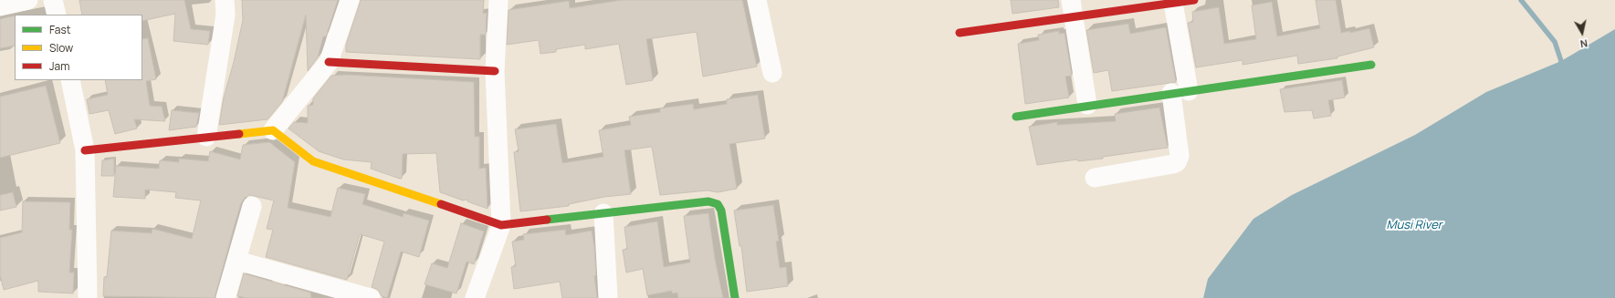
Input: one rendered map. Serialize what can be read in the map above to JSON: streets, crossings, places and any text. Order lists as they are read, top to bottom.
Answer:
{
  "water": ["Musi River"],
  "legend": ["Fast", "Slow", "Jam"],
  "north": "bottom"
}
